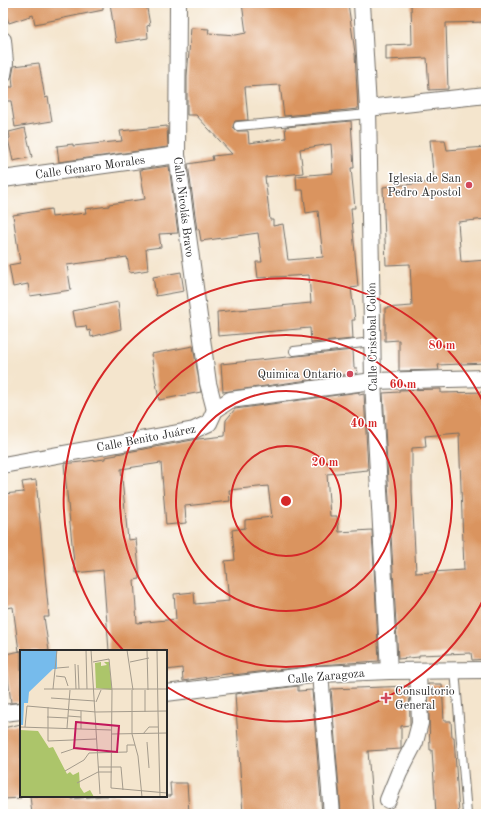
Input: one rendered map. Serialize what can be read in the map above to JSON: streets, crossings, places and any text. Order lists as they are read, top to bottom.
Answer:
{
  "streets": {
    "street": [
      "Calle Genaro Morales",
      "Calle Nicolás Bravo",
      "Calle Cristobal Colón",
      "Calle Benito Juárez",
      "Calle Zaragoza"
    ]
  },
  "crossings": [
    ["Calle Genaro Morales", "Calle Nicolás Bravo"],
    ["Calle Nicolás Bravo", "Calle Benito Juárez"],
    ["Calle Cristobal Colón", "Calle Benito Juárez"],
    ["Calle Cristobal Colón", "Calle Zaragoza"]
  ],
  "places": {
    "other": ["Iglesia de San Pedro Apostol", "Quimica Ontario"],
    "health": ["Consultorio General"]
  },
  "rings": [
    "80 m",
    "60 m",
    "40 m",
    "20 m"
  ]
}
